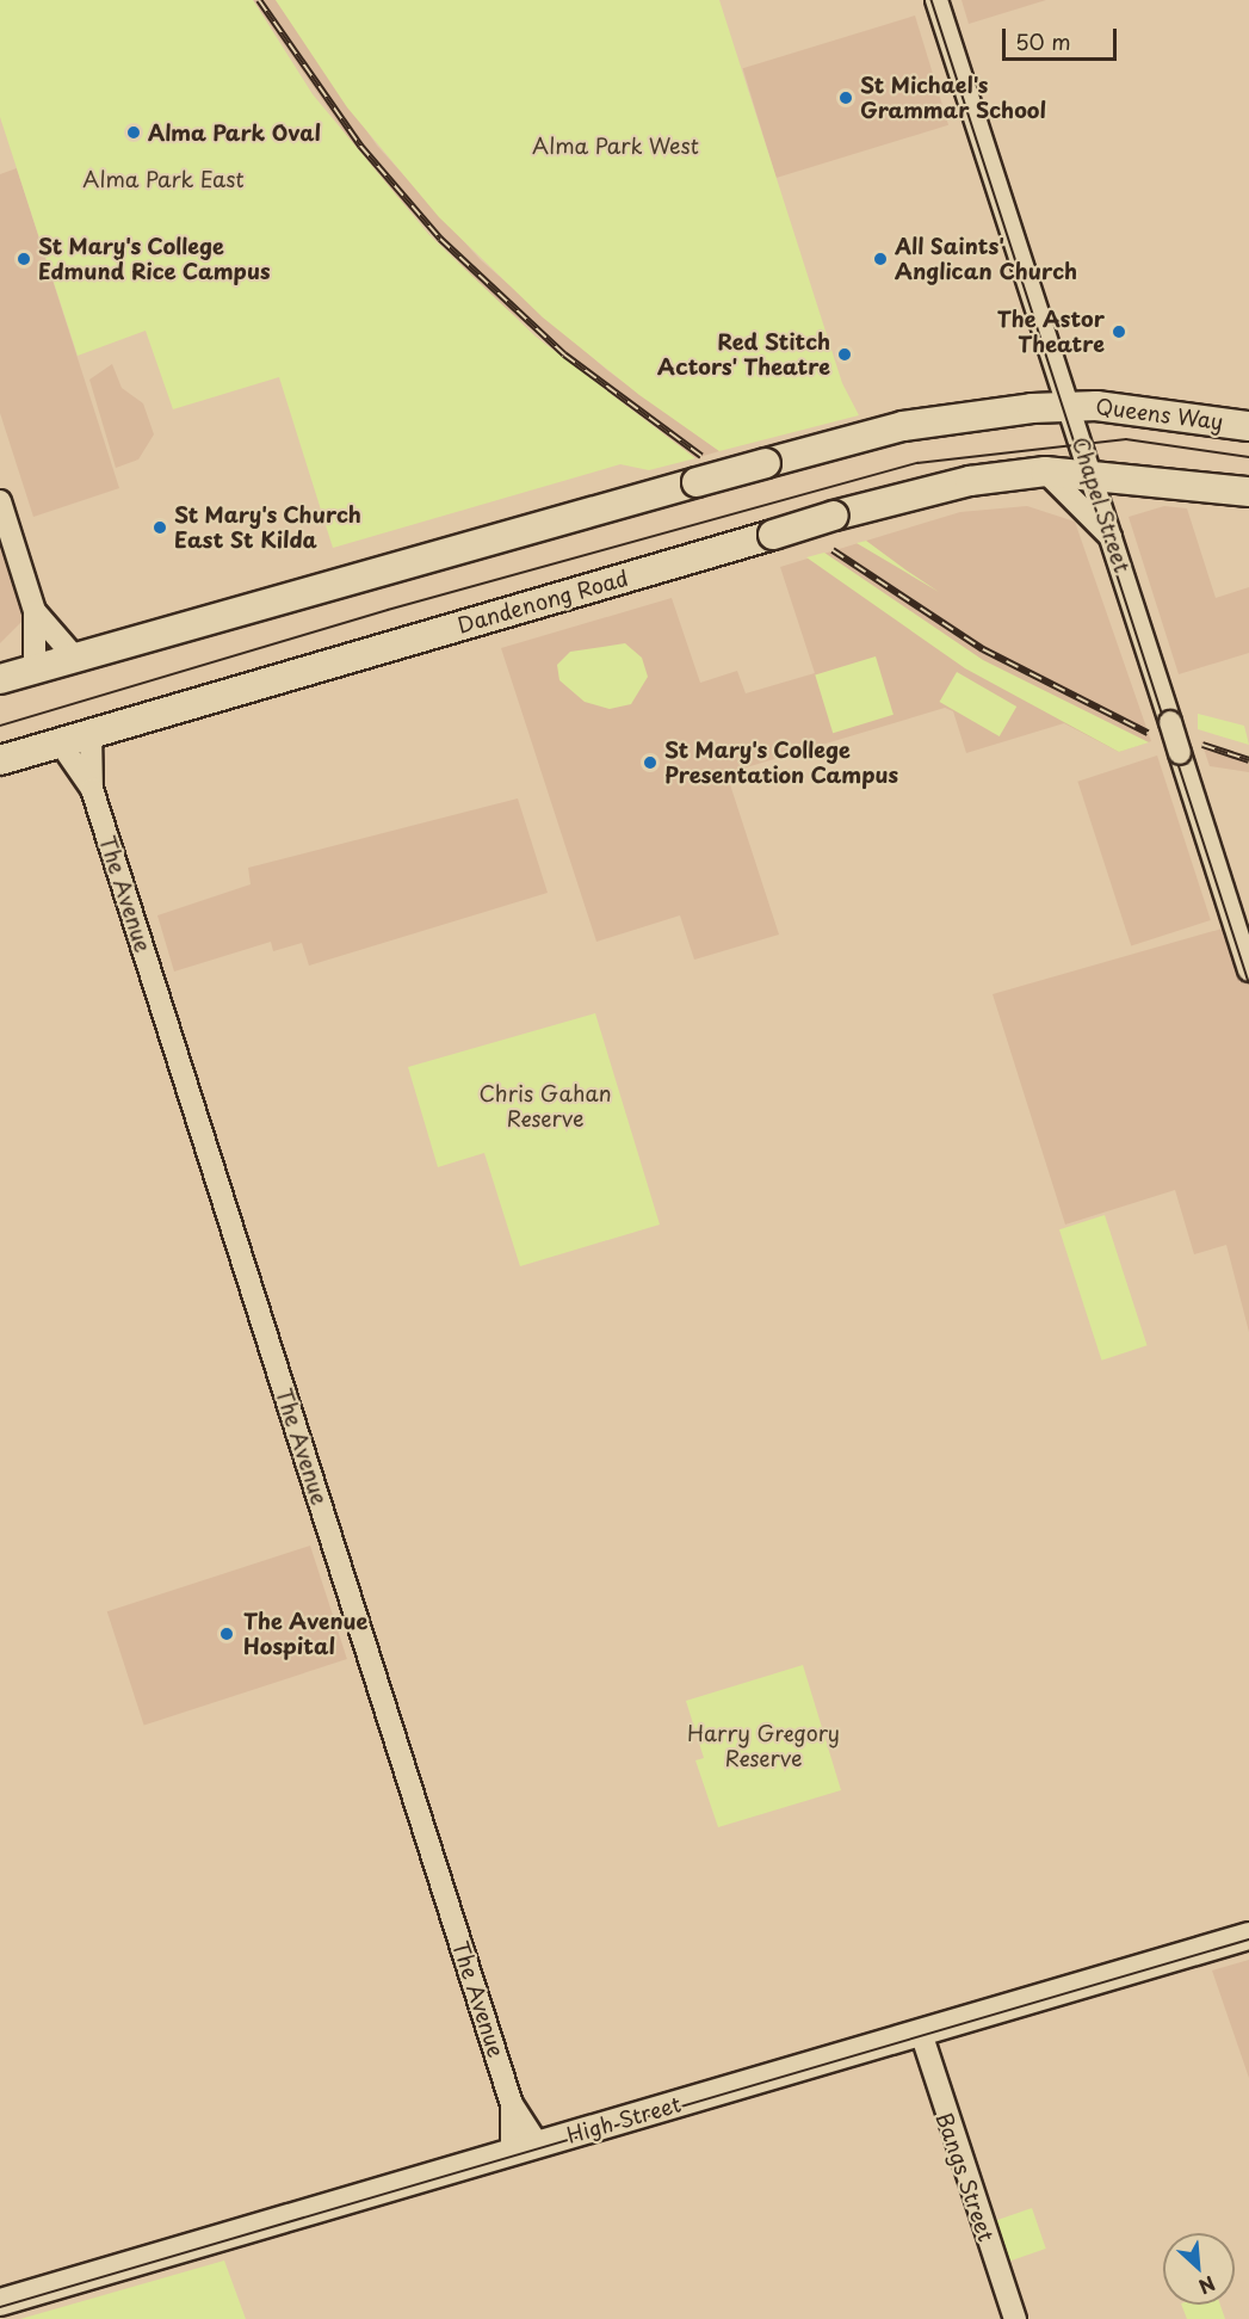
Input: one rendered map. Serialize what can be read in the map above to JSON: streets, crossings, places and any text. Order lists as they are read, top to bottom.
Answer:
{
  "streets": {
    "highway": ["Queens Way", "Dandenong Road"],
    "main road": ["High Street"],
    "street": ["Chapel Street", "The Avenue", "Bangs Street"]
  },
  "crossings": [
    ["Queens Way", "Chapel Street"],
    ["Chapel Street", "Dandenong Road"],
    ["Dandenong Road", "The Avenue"],
    ["The Avenue", "High Street"],
    ["High Street", "Bangs Street"]
  ],
  "parks": [
    "Alma Park West",
    "Alma Park East",
    "Chris Gahan Reserve",
    "Harry Gregory Reserve"
  ],
  "places": [
    "St Michael's Grammar School",
    "Alma Park Oval",
    "St Mary's College Edmund Rice Campus",
    "All Saints' Anglican Church",
    "The Astor Theatre",
    "Red Stitch Actors' Theatre",
    "St Mary's Church East St Kilda",
    "St Mary's College Presentation Campus",
    "The Avenue Hospital"
  ],
  "scale_bar": "50 m",
  "north": "bottom right"
}
